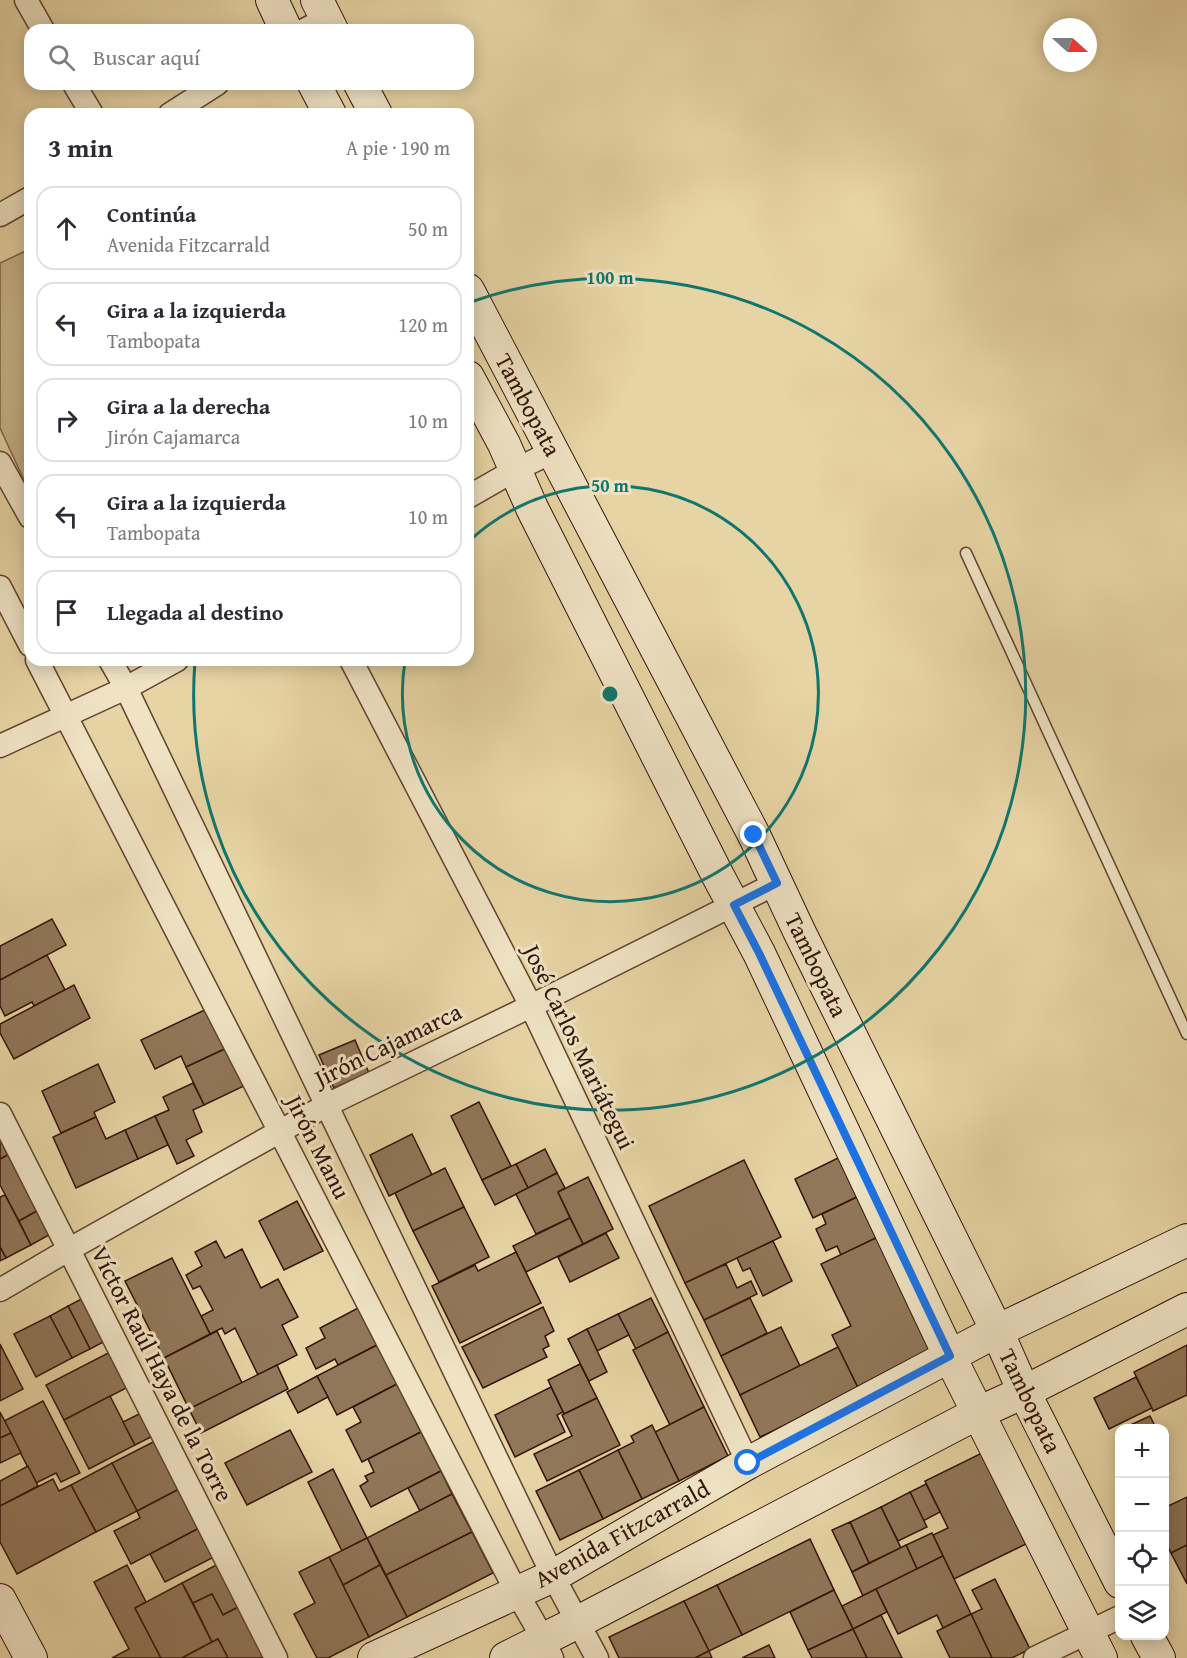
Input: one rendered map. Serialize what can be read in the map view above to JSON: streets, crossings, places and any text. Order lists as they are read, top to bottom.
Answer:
{
  "streets": {
    "main road": ["Tambopata", "Avenida Fitzcarrald"],
    "street": [
      "Jirón Cajamarca",
      "José Carlos Mariátegui",
      "Jirón Manu",
      "Víctor Raúl Haya de la Torre"
    ]
  },
  "crossings": [
    ["Tambopata", "Jirón Cajamarca"],
    ["Tambopata", "Avenida Fitzcarrald"],
    ["Jirón Cajamarca", "José Carlos Mariátegui"],
    ["Jirón Cajamarca", "Jirón Manu"],
    ["Jirón Cajamarca", "Víctor Raúl Haya de la Torre"],
    ["José Carlos Mariátegui", "Avenida Fitzcarrald"],
    ["Jirón Manu", "Avenida Fitzcarrald"]
  ],
  "north": "right",
  "page": {
    "search": "Buscar aquí",
    "heading": ["3 min", "A pie · 190 m"],
    "list": [
      ["Continúa", "Avenida Fitzcarrald", "50 m"],
      ["Gira a la izquierda", "Tambopata", "120 m"],
      ["Gira a la derecha", "Jirón Cajamarca", "10 m"],
      ["Gira a la izquierda", "Tambopata", "10 m"],
      "Llegada al destino"
    ],
    "map_buttons": ["+", "−"]
  },
  "rings": ["100 m", "50 m"]
}
